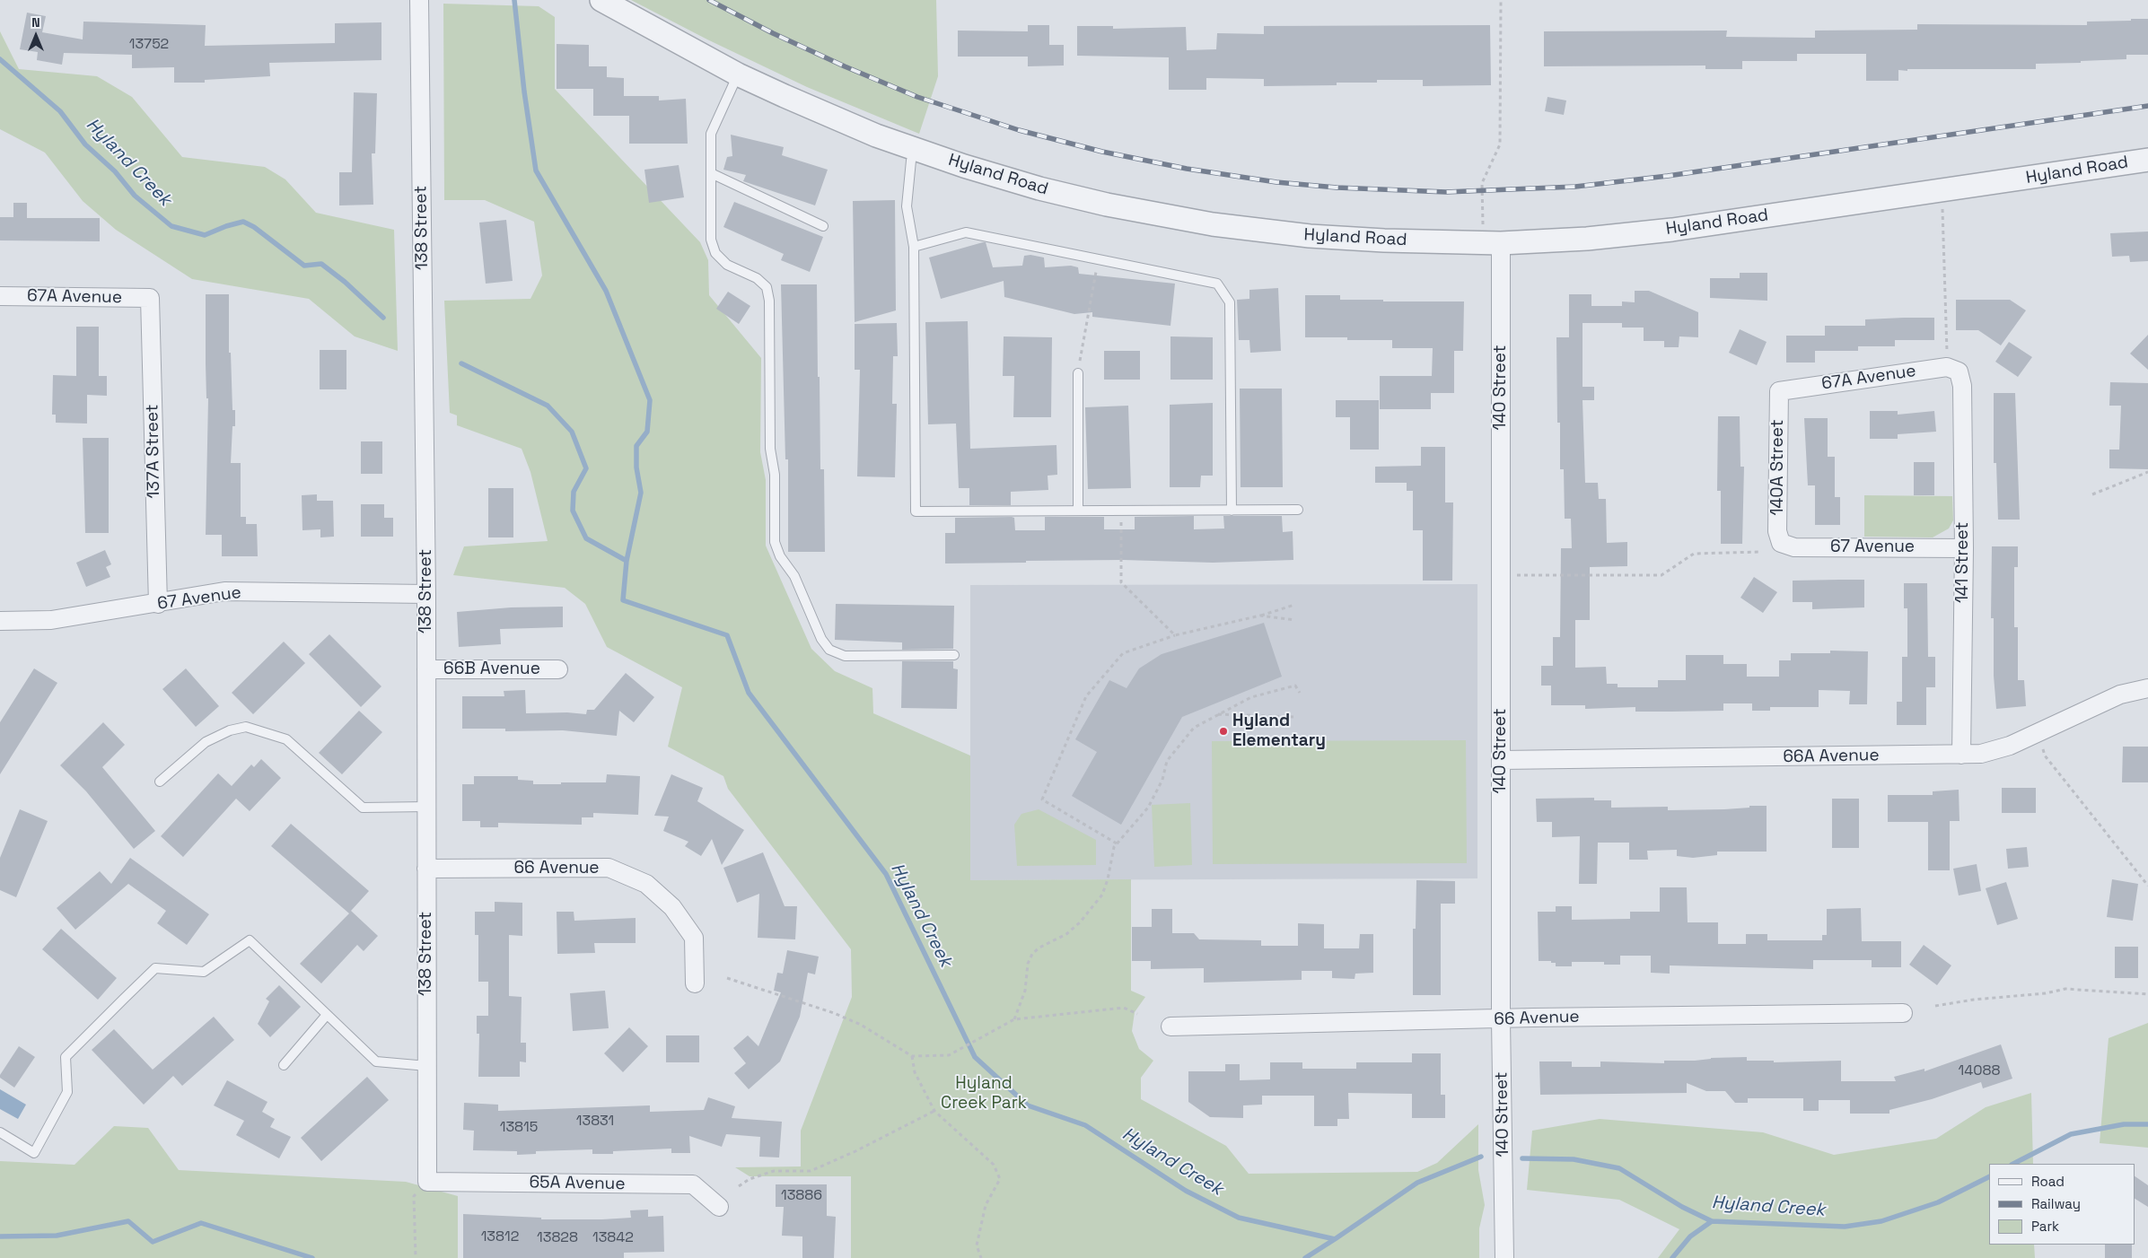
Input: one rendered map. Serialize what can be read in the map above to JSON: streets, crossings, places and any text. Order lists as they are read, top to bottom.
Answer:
{
  "streets": {
    "street": [
      "Hyland Road",
      "138 Street",
      "67A Avenue",
      "140 Street",
      "137A Street",
      "140A Street",
      "67 Avenue",
      "141 Street",
      "66B Avenue",
      "66A Avenue",
      "66 Avenue",
      "65A Avenue"
    ]
  },
  "crossings": [
    ["Hyland Road", "140 Street"],
    ["138 Street", "67 Avenue"],
    ["138 Street", "66B Avenue"],
    ["138 Street", "66 Avenue"],
    ["138 Street", "65A Avenue"],
    ["67A Avenue", "137A Street"],
    ["67A Avenue", "140A Street"],
    ["67A Avenue", "141 Street"],
    ["140 Street", "66A Avenue"],
    ["140 Street", "66 Avenue"],
    ["137A Street", "67 Avenue"],
    ["140A Street", "67 Avenue"],
    ["67 Avenue", "141 Street"],
    ["141 Street", "66A Avenue"]
  ],
  "water": ["Hyland Creek"],
  "parks": ["Hyland Creek Park"],
  "places": ["Hyland Elementary"],
  "house_numbers": [
    "13752",
    "14088",
    "13831",
    "13815",
    "13886",
    "13812",
    "13828",
    "13842"
  ],
  "legend": ["Road", "Railway", "Park"],
  "north": "top"
}
